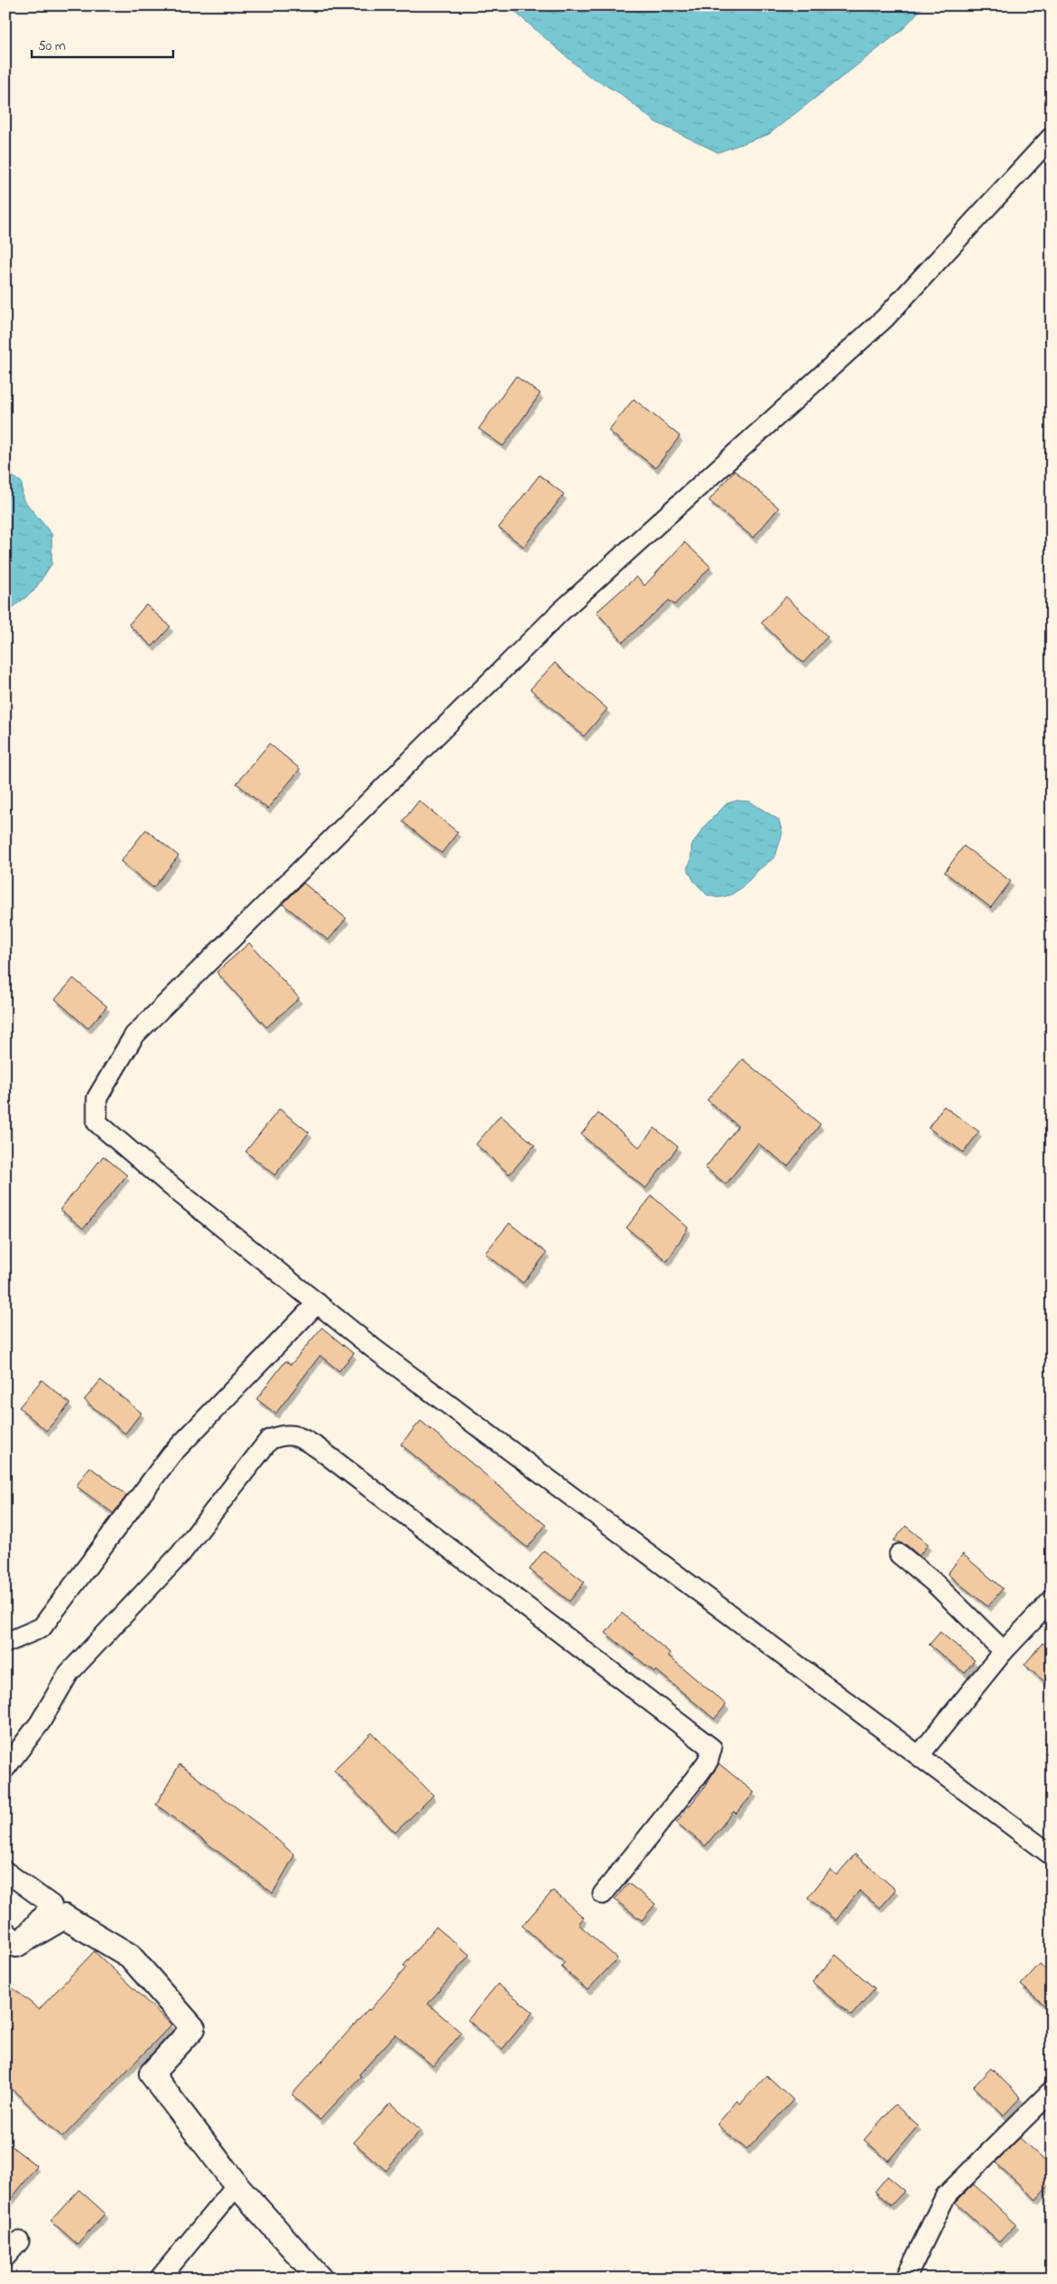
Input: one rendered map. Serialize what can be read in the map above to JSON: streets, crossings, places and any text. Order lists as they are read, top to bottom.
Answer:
{
  "scale_bar": "50 m"
}
